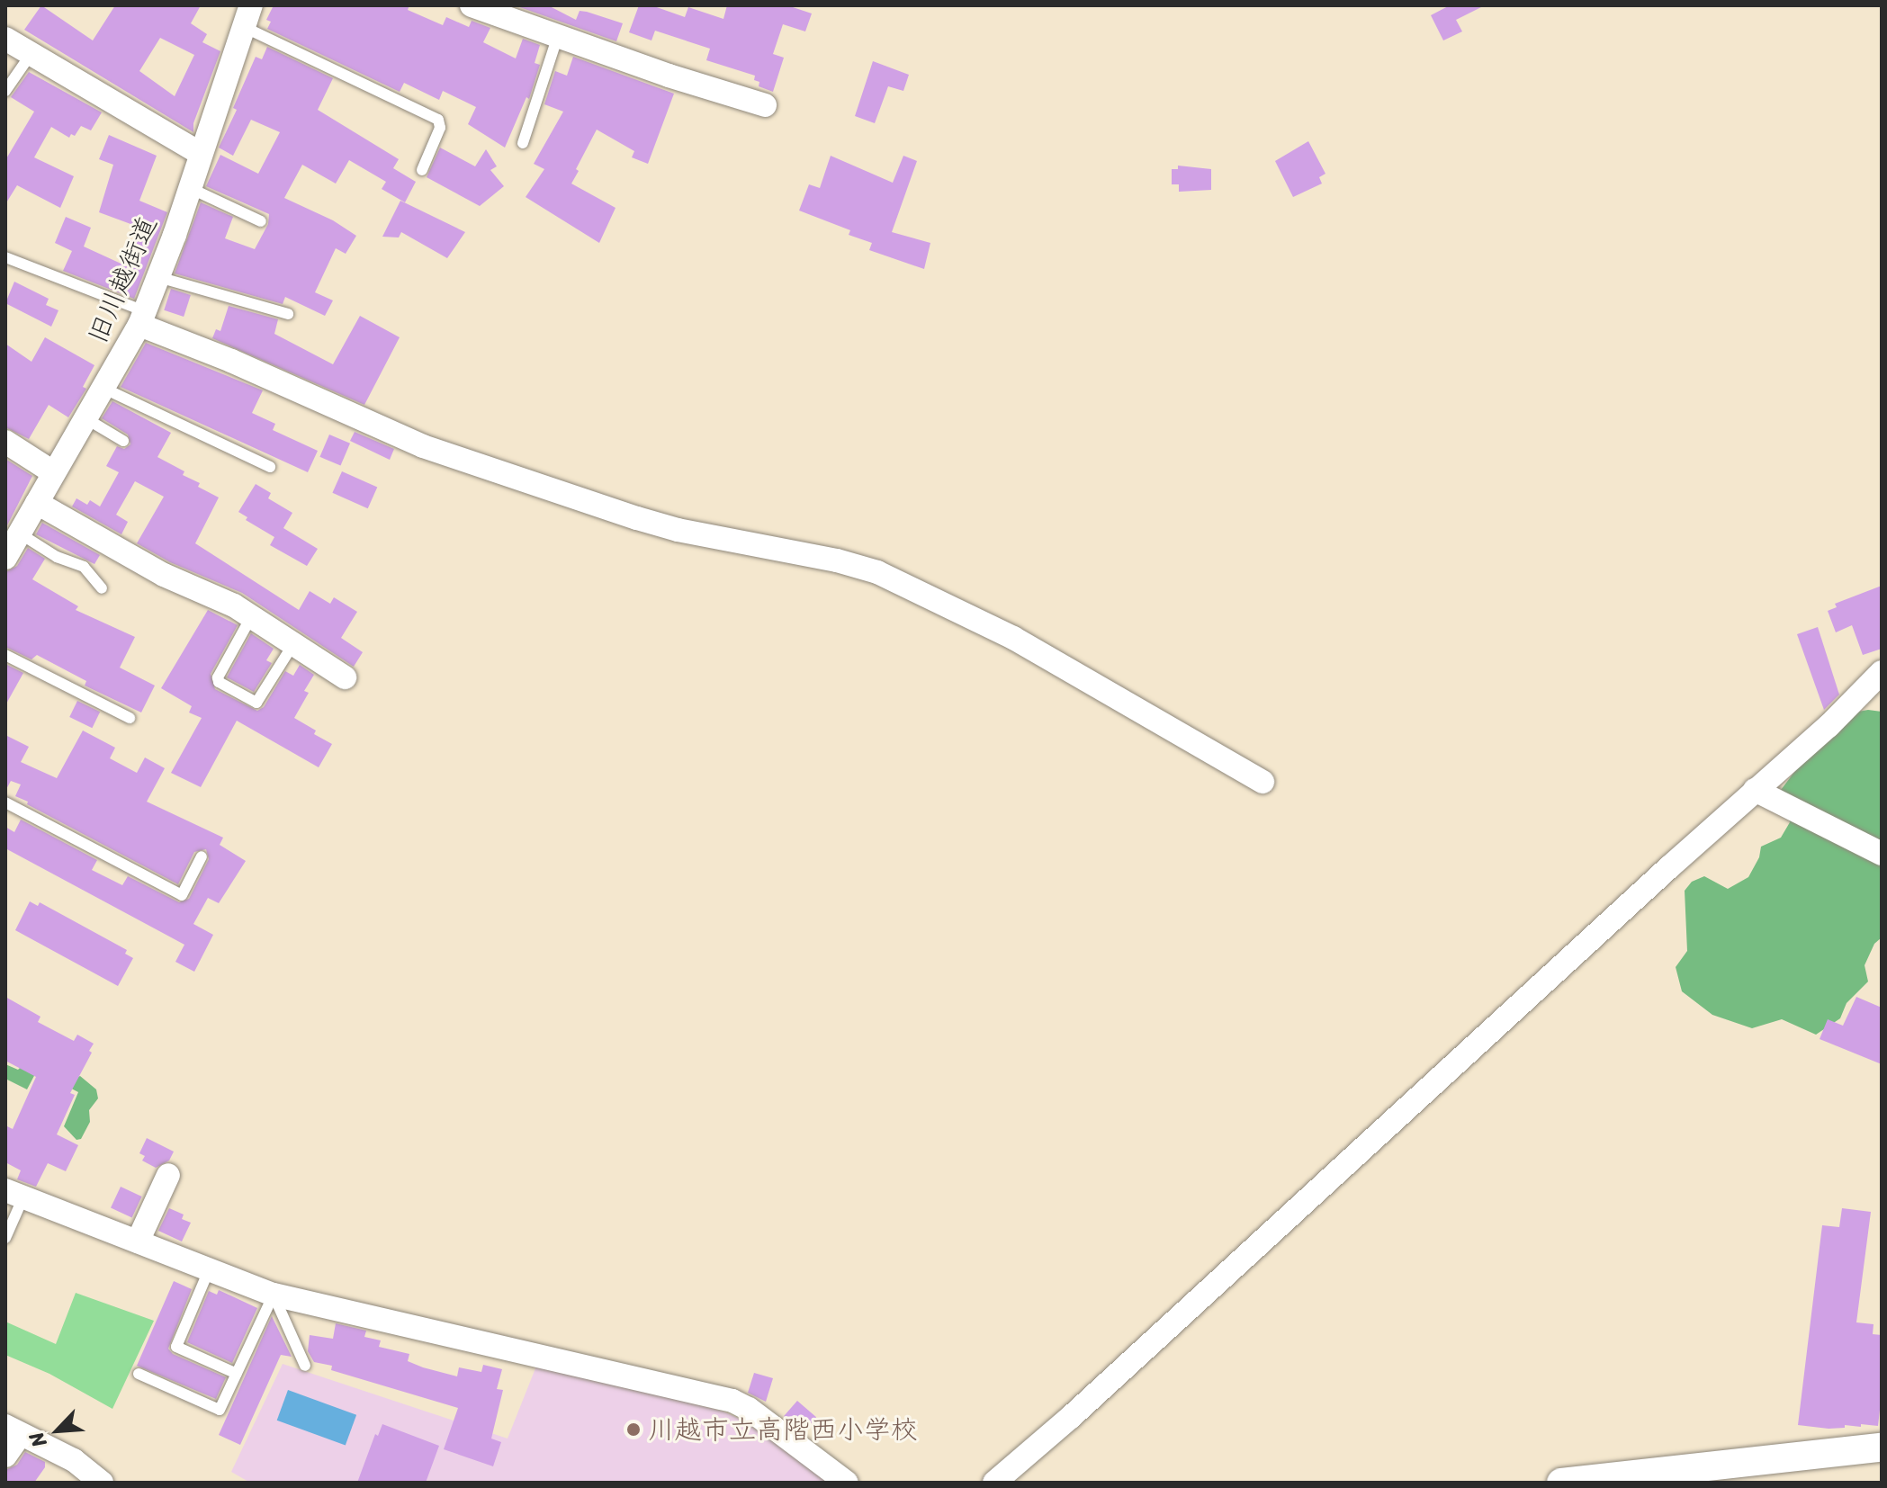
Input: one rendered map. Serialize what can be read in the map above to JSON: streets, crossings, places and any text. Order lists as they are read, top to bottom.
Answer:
{
  "streets": {
    "street": ["旧川越街道"]
  },
  "places": ["川越市立高階西小学校"],
  "north": "bottom left"
}
